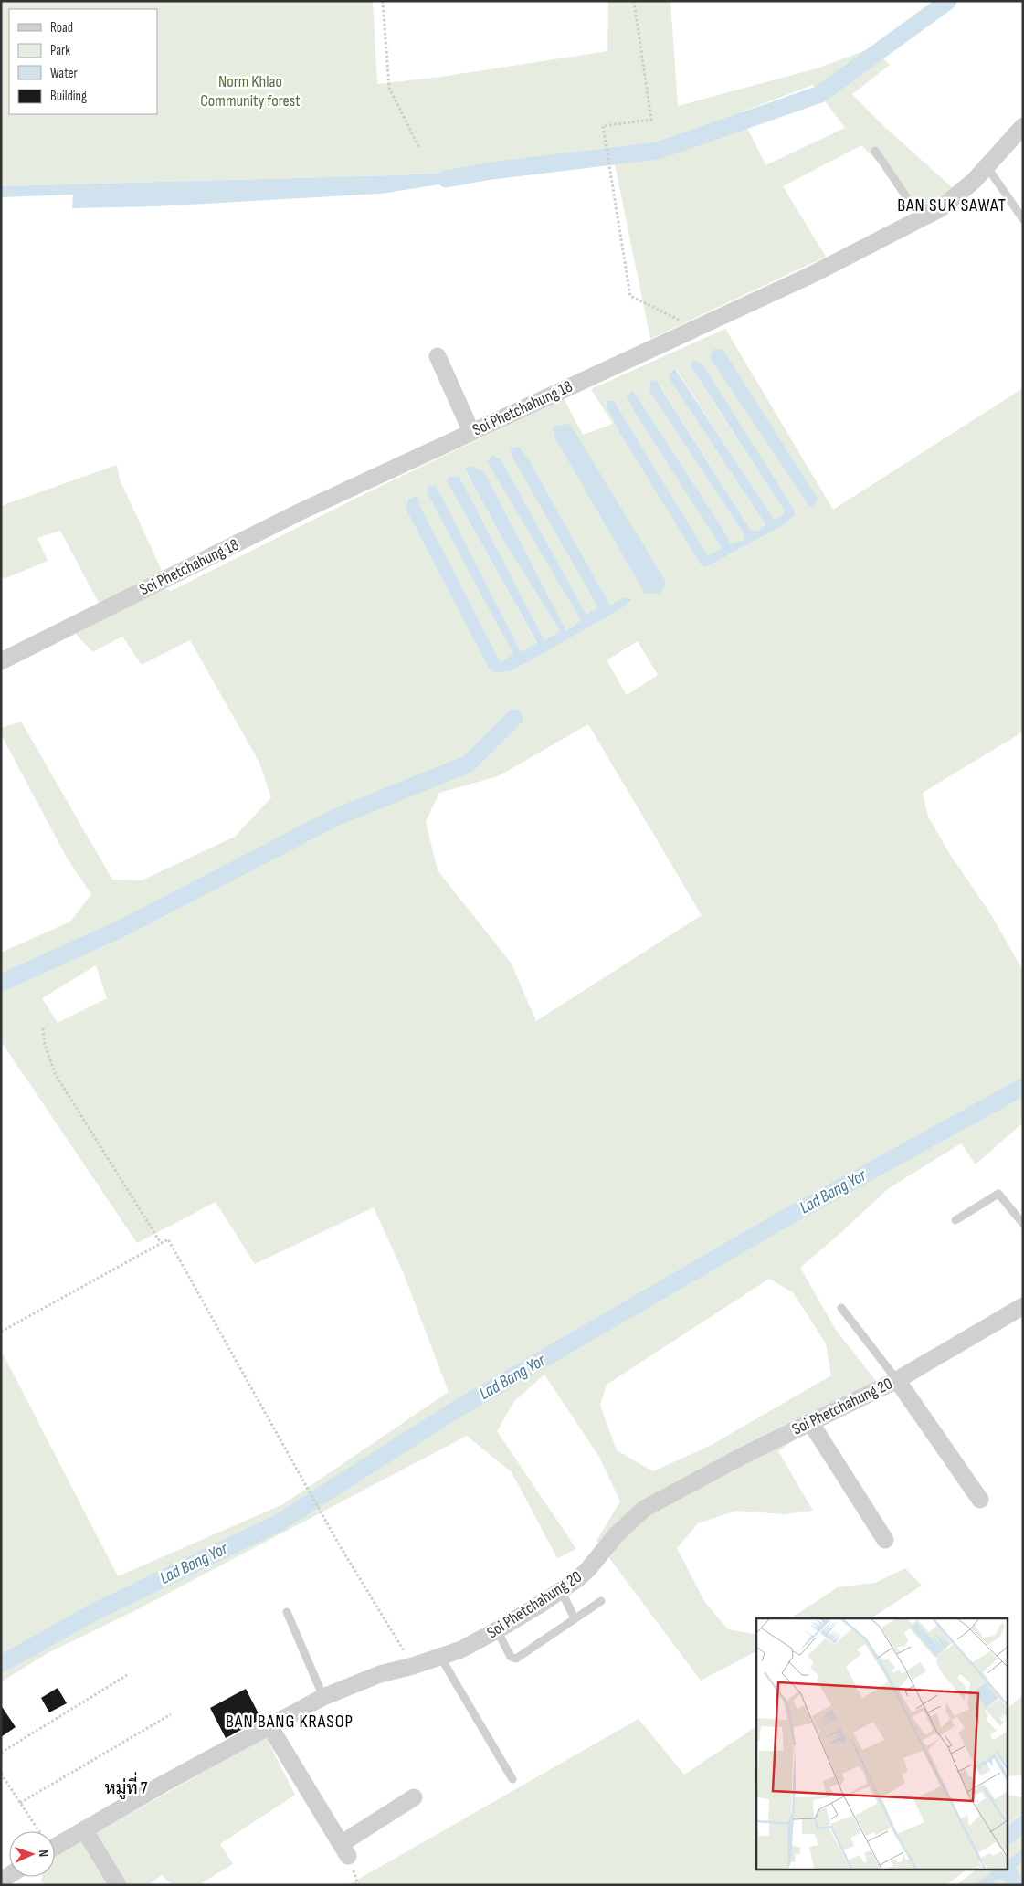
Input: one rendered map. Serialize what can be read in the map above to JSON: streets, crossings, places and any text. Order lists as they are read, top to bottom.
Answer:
{
  "streets": {
    "street": ["Soi Phetchahung 18", "Soi Phetchahung 20"]
  },
  "districts": ["BAN SUK SAWAT", "BAN BANG KRASOP", "หมู่ที่ 7"],
  "water": ["Lad Bang Yor"],
  "parks": ["Norm Khlao Community forest"],
  "legend": [
    "Road",
    "Park",
    "Water",
    "Building"
  ],
  "north": "right"
}
